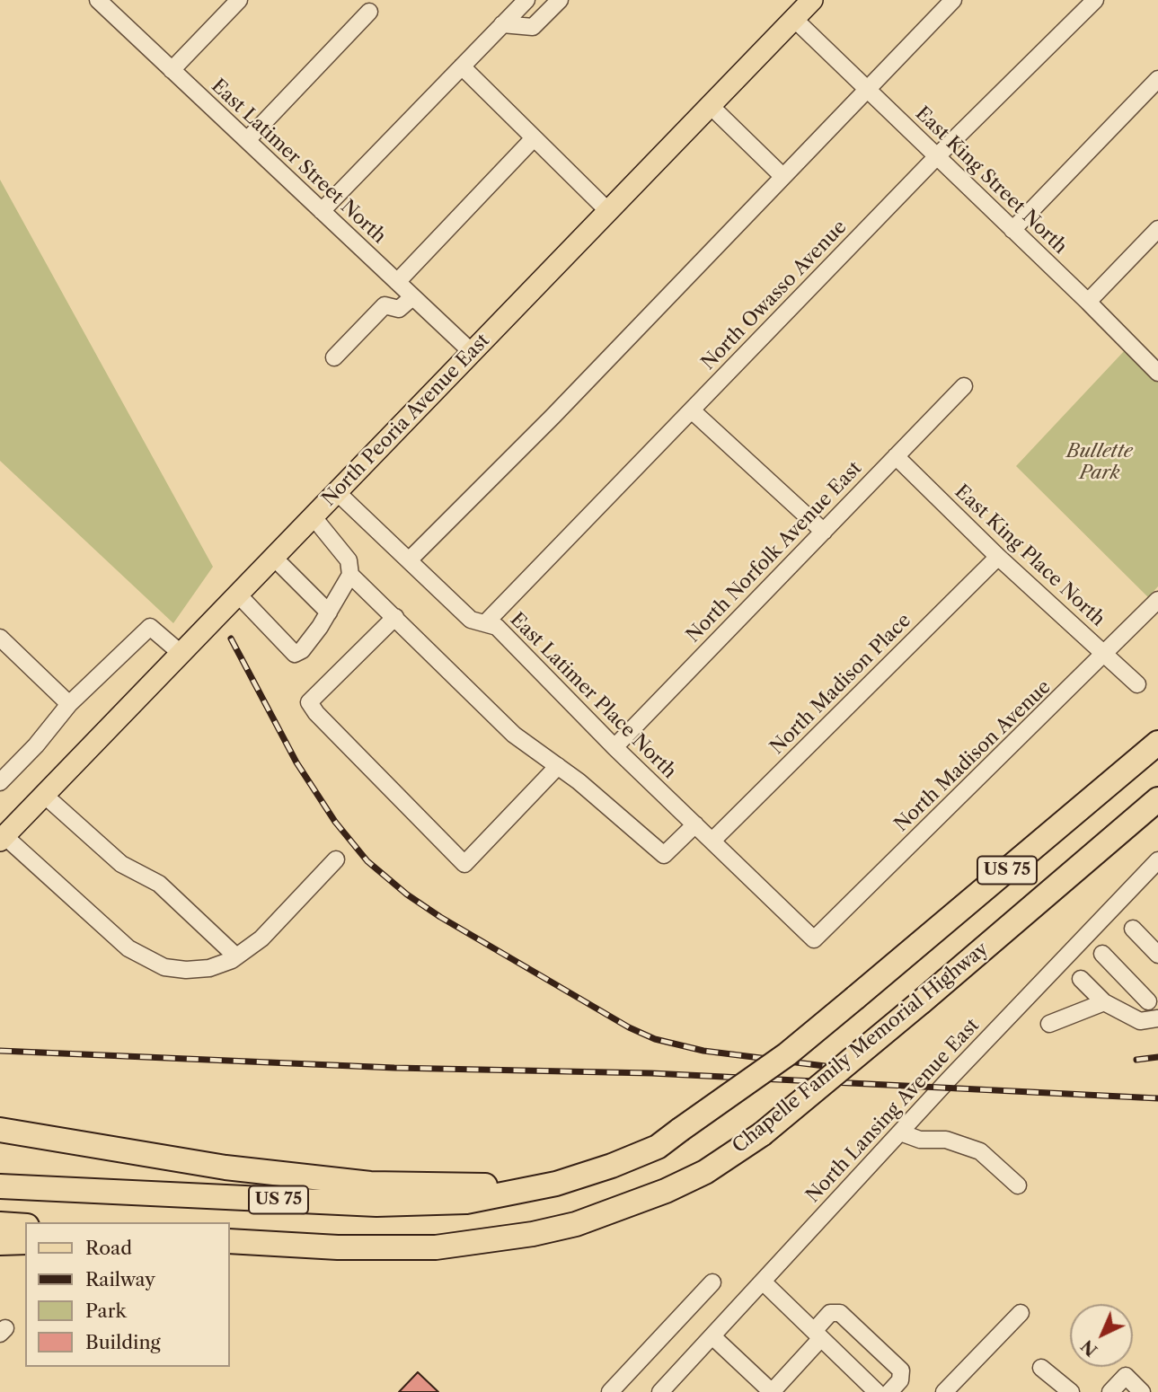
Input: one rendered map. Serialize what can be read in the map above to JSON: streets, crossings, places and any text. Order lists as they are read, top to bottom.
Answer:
{
  "streets": {
    "highway": ["US 75", "Chapelle Family Memorial Highway"],
    "main road": ["North Peoria Avenue East"],
    "street": [
      "East Latimer Street North",
      "East King Street North",
      "North Owasso Avenue",
      "North Norfolk Avenue East",
      "East King Place North",
      "North Madison Place",
      "East Latimer Place North",
      "North Madison Avenue",
      "North Lansing Avenue East"
    ]
  },
  "crossings": [
    ["East Latimer Street North", "North Peoria Avenue East"],
    ["East King Street North", "North Owasso Avenue"],
    ["East King Street North", "North Peoria Avenue East"],
    ["North Owasso Avenue", "East Latimer Place North"],
    ["North Peoria Avenue East", "East Latimer Place North"],
    ["North Norfolk Avenue East", "East King Place North"],
    ["North Norfolk Avenue East", "East Latimer Place North"],
    ["East King Place North", "North Madison Place"],
    ["East King Place North", "North Madison Avenue"],
    ["North Madison Place", "East Latimer Place North"],
    ["East Latimer Place North", "North Madison Avenue"]
  ],
  "parks": ["Bullette Park"],
  "legend": [
    "Road",
    "Railway",
    "Park",
    "Building"
  ],
  "north": "bottom left"
}
